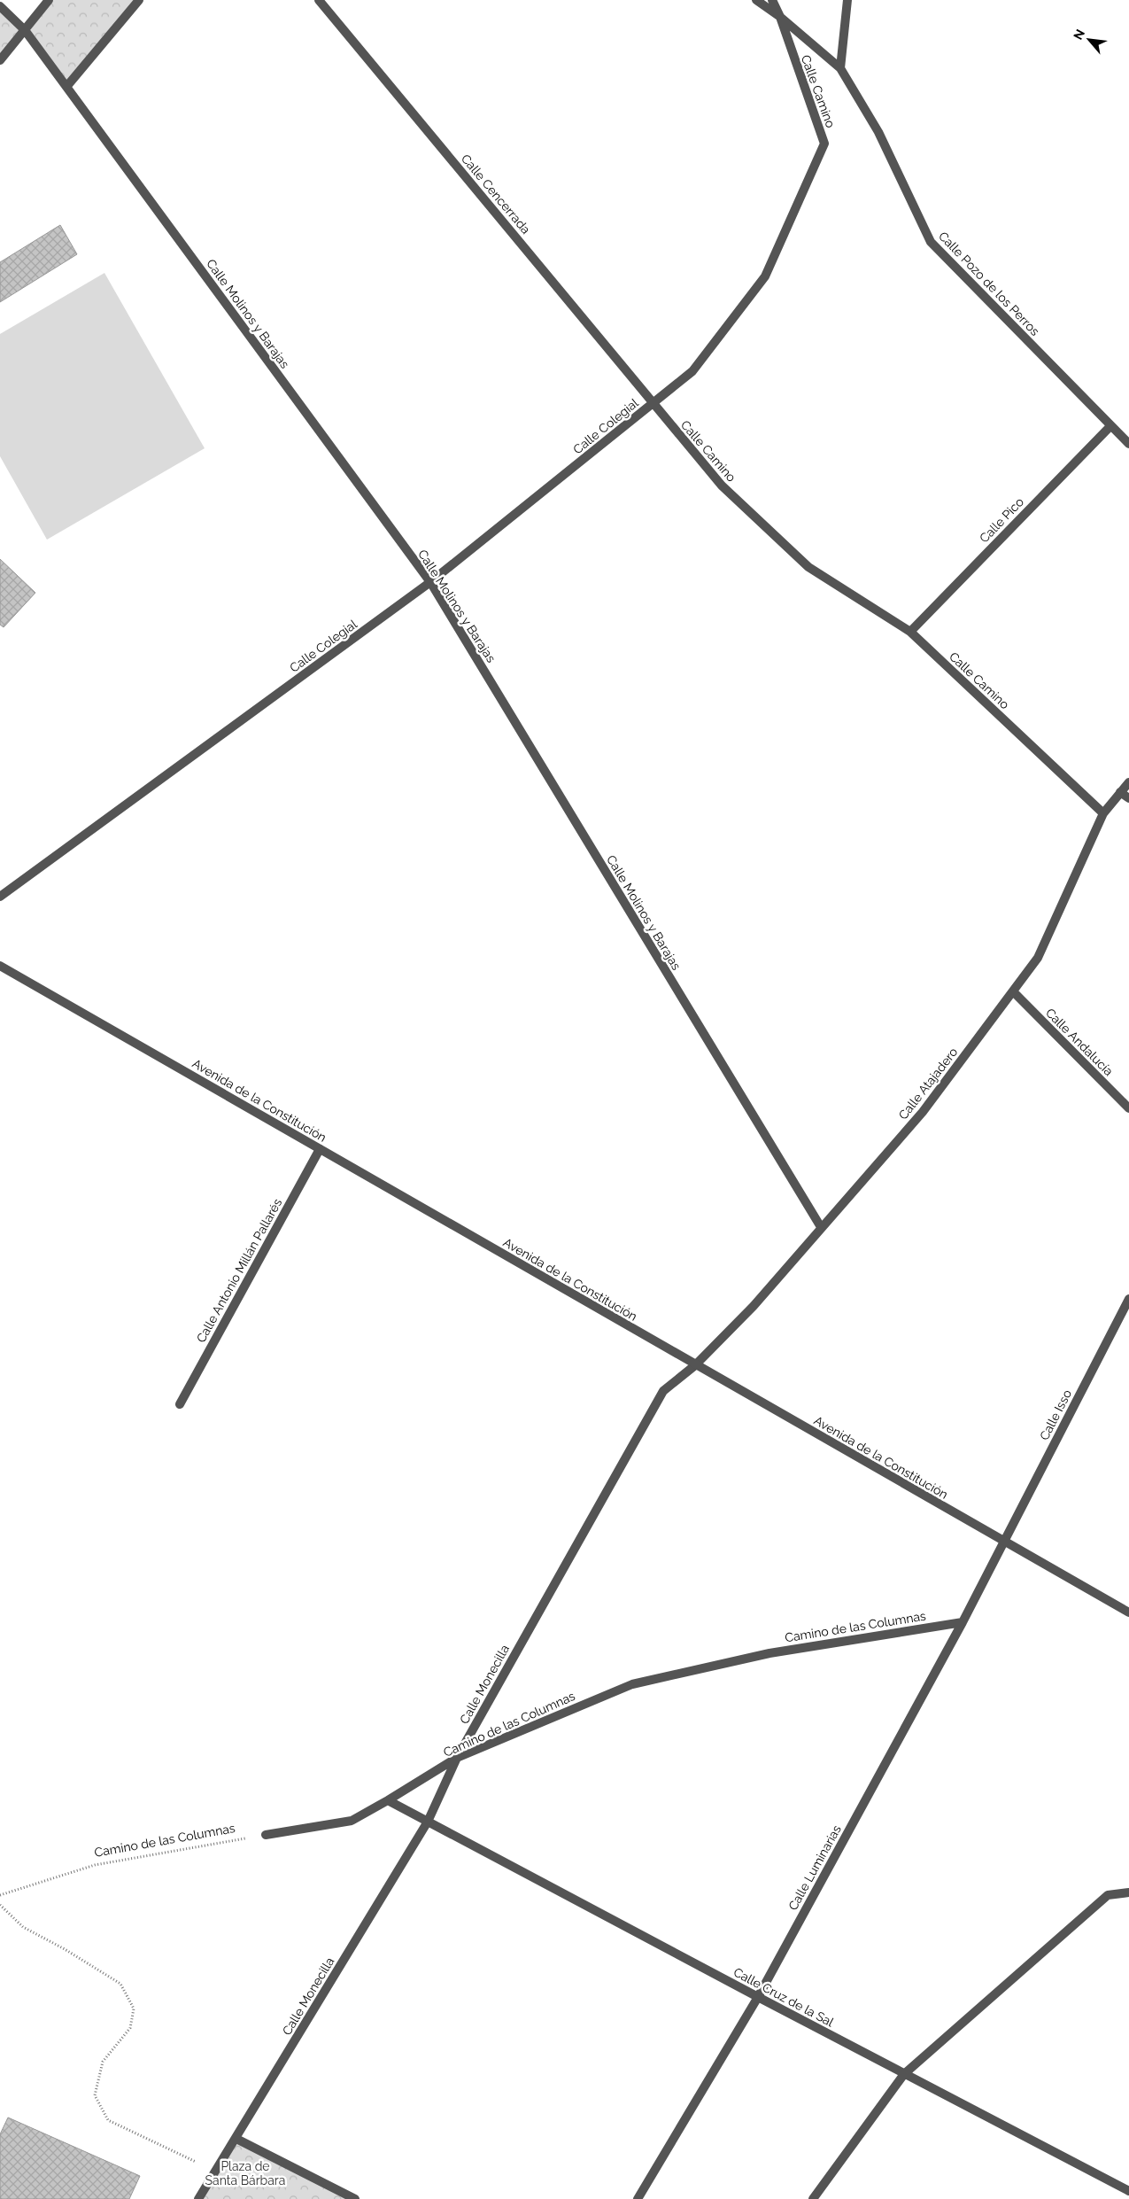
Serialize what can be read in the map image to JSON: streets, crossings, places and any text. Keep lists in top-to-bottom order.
{
  "streets": {
    "street": [
      "Calle Camino",
      "Calle Cencerrada",
      "Calle Pozo de los Perros",
      "Calle Molinos y Barajas",
      "Calle Colegial",
      "Calle Pico",
      "Calle Andalucía",
      "Calle Atajadero",
      "Avenida de la Constitución",
      "Calle Antonio Millán Pallarés",
      "Calle Isso",
      "Camino de las Columnas",
      "Calle Monecilla",
      "Calle Luminarias",
      "Calle Cruz de la Sal"
    ]
  },
  "crossings": [
    ["Calle Camino", "Calle Cencerrada"],
    ["Calle Camino", "Calle Pozo de los Perros"],
    ["Calle Camino", "Calle Colegial"],
    ["Calle Camino", "Calle Pico"],
    ["Calle Camino", "Calle Atajadero"],
    ["Calle Cencerrada", "Calle Colegial"],
    ["Calle Pozo de los Perros", "Calle Pico"],
    ["Calle Molinos y Barajas", "Calle Colegial"],
    ["Calle Molinos y Barajas", "Calle Atajadero"],
    ["Calle Andalucía", "Calle Atajadero"],
    ["Calle Atajadero", "Avenida de la Constitución"],
    ["Calle Atajadero", "Calle Monecilla"],
    ["Avenida de la Constitución", "Calle Antonio Millán Pallarés"],
    ["Avenida de la Constitución", "Calle Isso"],
    ["Avenida de la Constitución", "Calle Monecilla"],
    ["Avenida de la Constitución", "Calle Luminarias"],
    ["Calle Isso", "Calle Luminarias"],
    ["Camino de las Columnas", "Calle Monecilla"],
    ["Camino de las Columnas", "Calle Luminarias"],
    ["Camino de las Columnas", "Calle Cruz de la Sal"],
    ["Calle Monecilla", "Calle Cruz de la Sal"],
    ["Calle Luminarias", "Calle Cruz de la Sal"]
  ],
  "parks": ["Plaza de Santa Bárbara"],
  "north": "top left"
}
